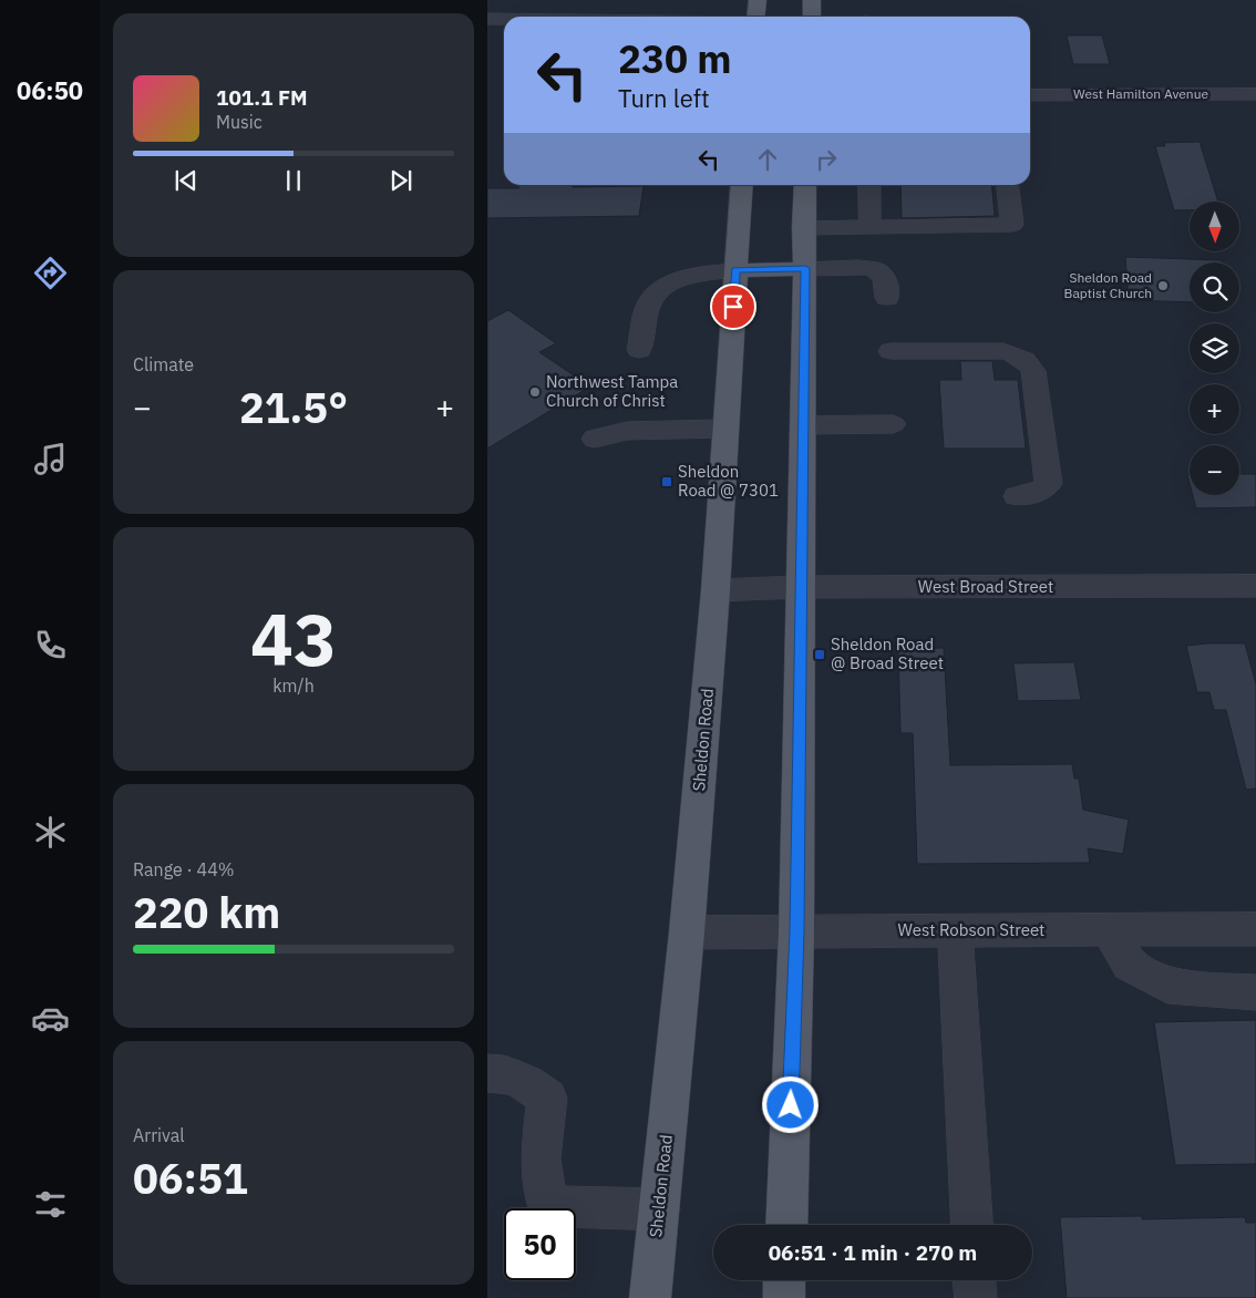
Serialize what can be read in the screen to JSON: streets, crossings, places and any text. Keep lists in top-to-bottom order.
{
  "streets": {
    "main road": ["Sheldon Road"],
    "street": ["West Hamilton Avenue", "West Broad Street", "West Robson Street"]
  },
  "crossings": [
    ["West Broad Street", "Sheldon Road"],
    ["Sheldon Road", "West Robson Street"]
  ],
  "places": {
    "other": ["Sheldon Road Baptist Church", "Northwest Tampa Church of Christ"],
    "transit": ["Sheldon Road @ 7301", "Sheldon Road @ Broad Street"]
  },
  "north": "bottom",
  "page": {
    "tabs": "06:50",
    "turn": ["230 m", "Turn left"],
    "song": ["101.1 FM", "Music"],
    "map_buttons": ["+", "−"],
    "tile": [
      "Climate",
      ["43", "km/h"],
      ["Range · 44%", "220 km"],
      ["Arrival", "06:51"]
    ],
    "heat": ["−", "21.5°", "+"],
    "limit": "50",
    "trip": "06:51 · 1 min · 270 m"
  }
}
